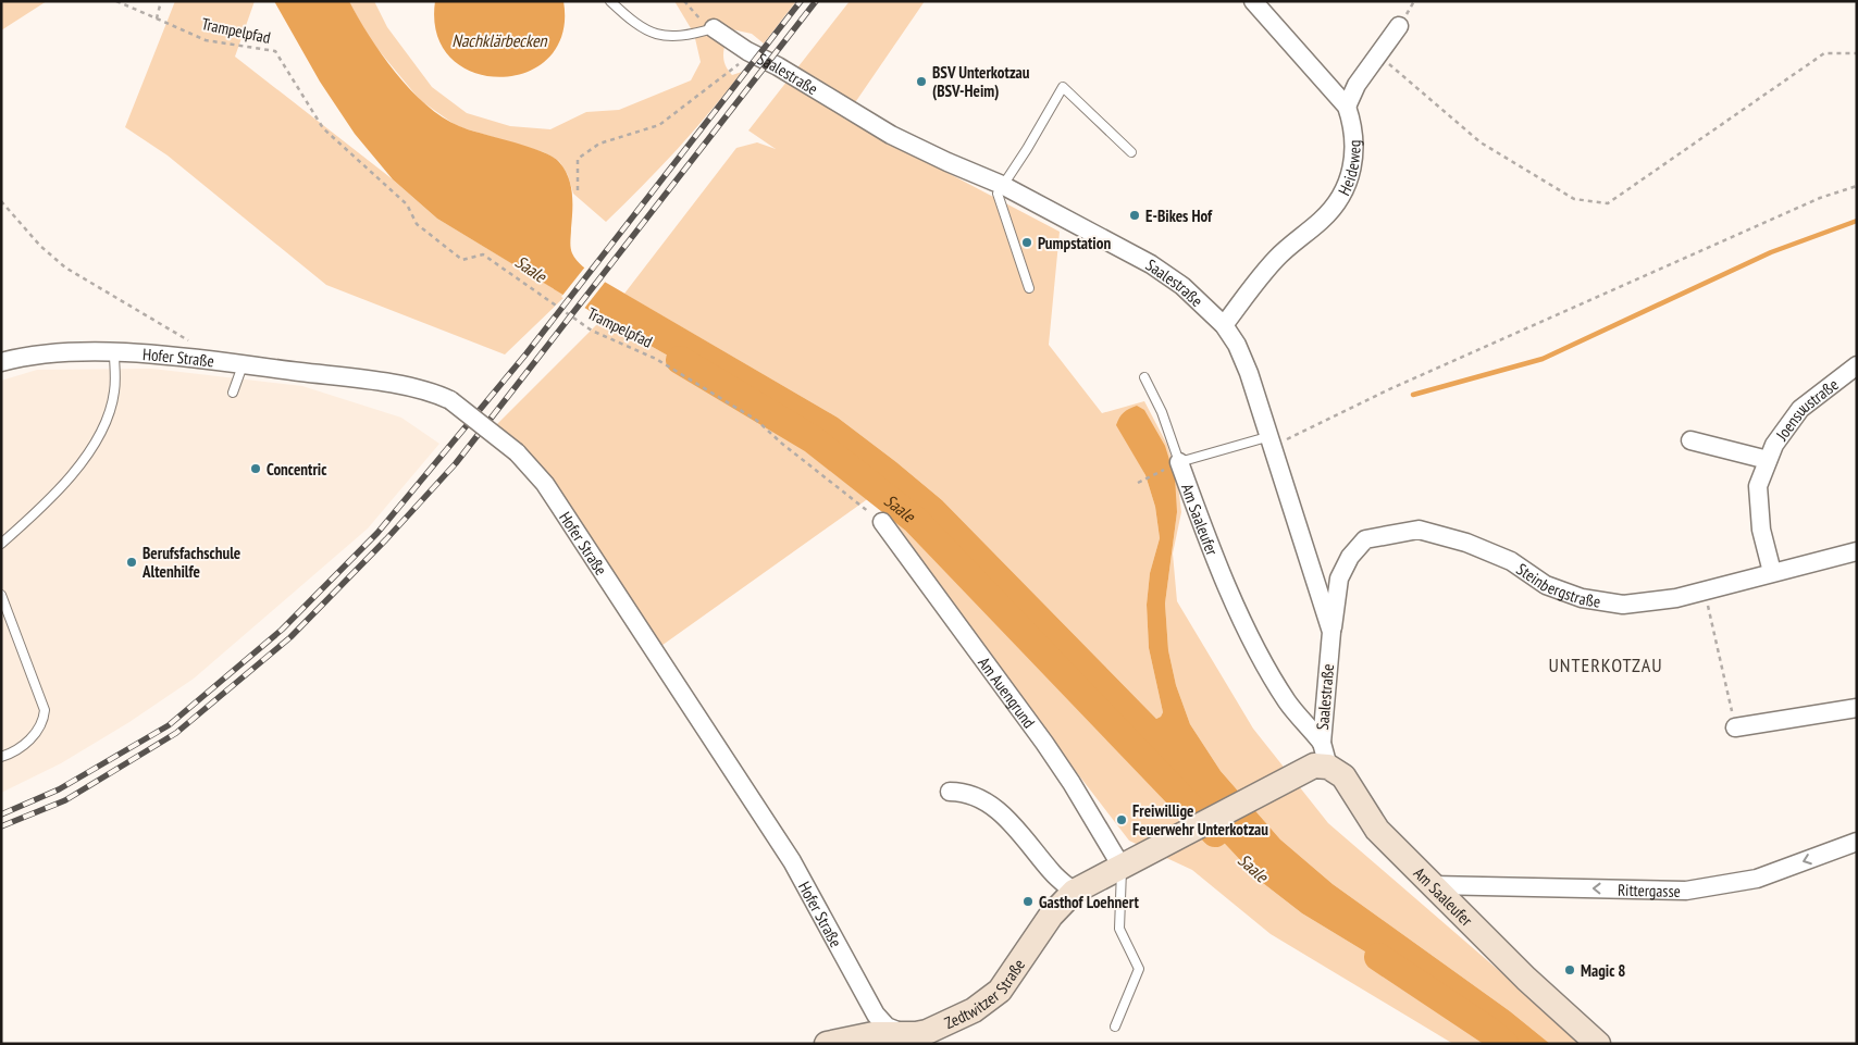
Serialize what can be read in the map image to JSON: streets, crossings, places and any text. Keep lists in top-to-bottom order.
{
  "streets": {
    "street": [
      "Saalestraße",
      "Heideweg",
      "Hofer Straße",
      "Joensuustraße",
      "Am Saaleufer",
      "Steinbergstraße",
      "Am Auengrund",
      "Rittergasse",
      "Zedtwitzer Straße"
    ],
    "path": ["Trampelpfad"]
  },
  "crossings": [
    ["Trampelpfad", "Am Auengrund"],
    ["Saalestraße", "Heideweg"],
    ["Saalestraße", "Am Saaleufer"],
    ["Saalestraße", "Steinbergstraße"],
    ["Saalestraße", "Zedtwitzer Straße"],
    ["Hofer Straße", "Zedtwitzer Straße"],
    ["Joensuustraße", "Steinbergstraße"],
    ["Am Saaleufer", "Rittergasse"],
    ["Am Saaleufer", "Zedtwitzer Straße"],
    ["Am Auengrund", "Zedtwitzer Straße"]
  ],
  "one_way": ["Rittergasse"],
  "districts": ["UNTERKOTZAU"],
  "water": ["Nachklärbecken", "Saale"],
  "places": [
    "BSV Unterkotzau (BSV-Heim)",
    "E-Bikes Hof",
    "Pumpstation",
    "Concentric",
    "Berufsfachschule Altenhilfe",
    "Freiwillige Feuerwehr Unterkotzau",
    "Gasthof Loehnert",
    "Magic 8"
  ]
}
